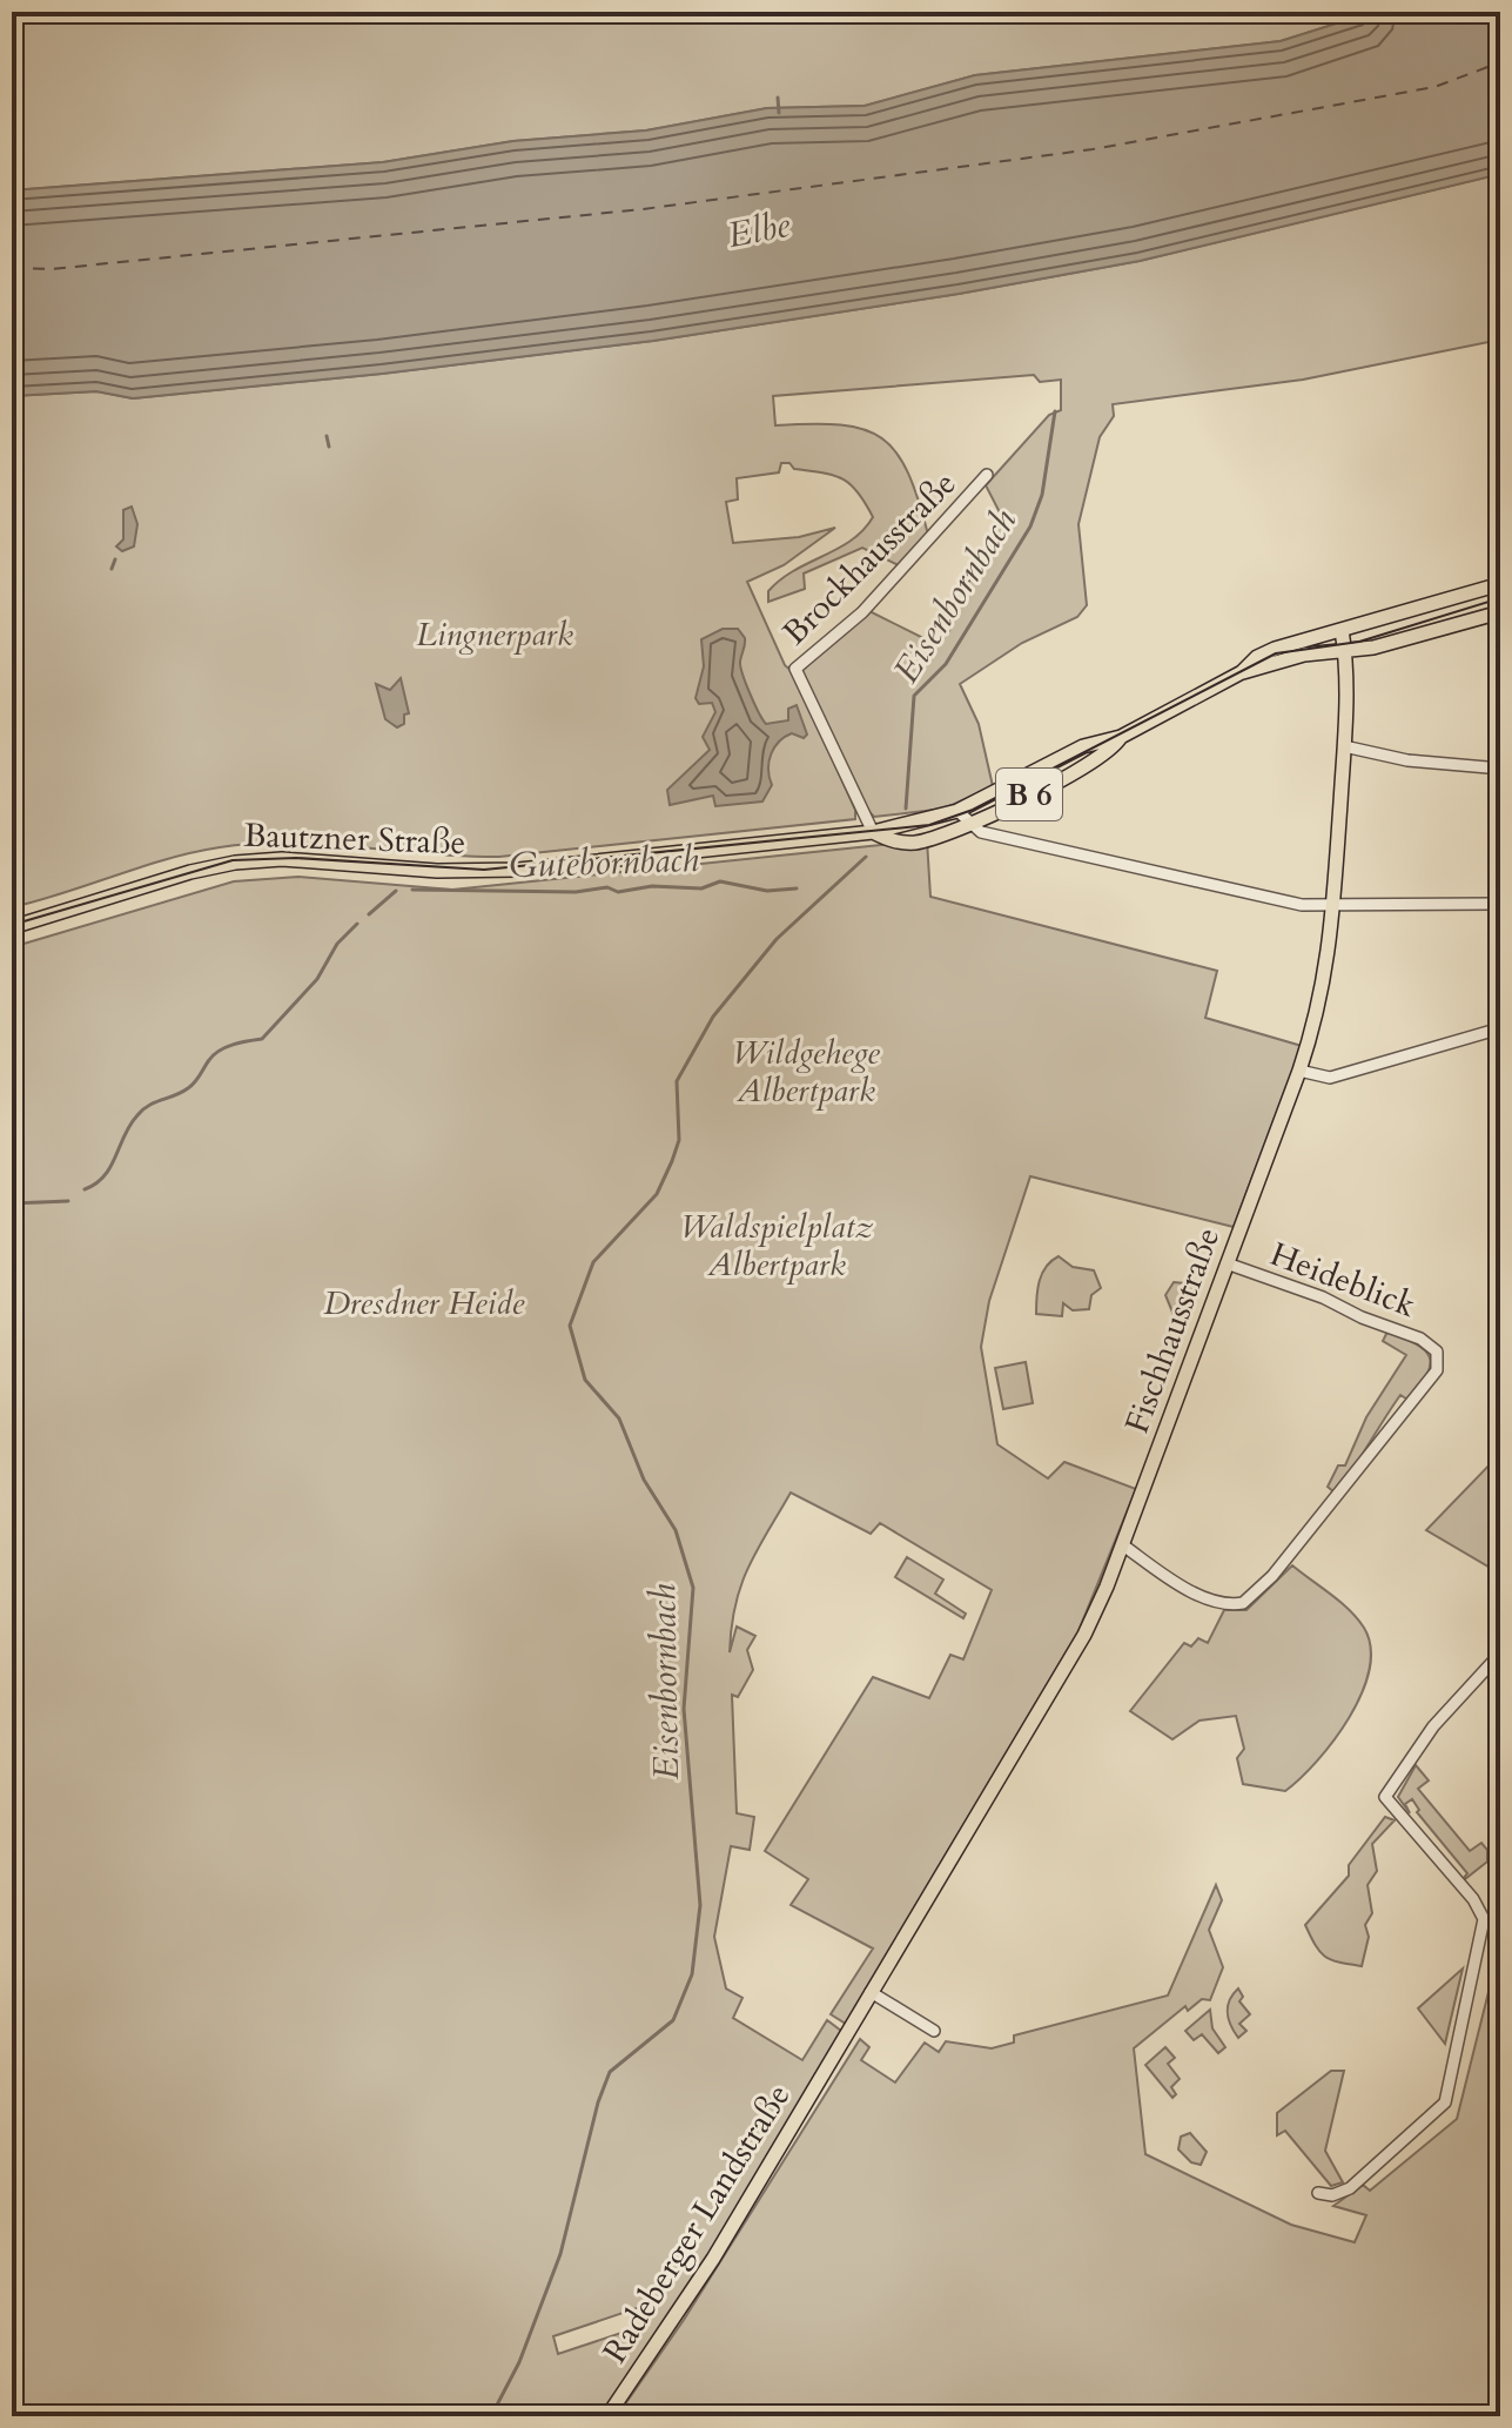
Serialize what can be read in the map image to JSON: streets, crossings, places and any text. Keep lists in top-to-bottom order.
{
  "streets": {
    "main road": [
      "B 6",
      "Bautzner Straße",
      "Fischhausstraße",
      "Radeberger Landstraße"
    ],
    "street": ["Brockhausstraße", "Heideblick"]
  },
  "crossings": [
    ["Brockhausstraße", "Bautzner Straße"],
    ["Bautzner Straße", "Fischhausstraße"],
    ["Heideblick", "Fischhausstraße"],
    ["Fischhausstraße", "Radeberger Landstraße"]
  ],
  "water": ["Elbe", "Eisenbornbach", "Gutebornbach"],
  "parks": [
    "Lingnerpark",
    "Wildgehege Albertpark",
    "Waldspielplatz Albertpark",
    "Dresdner Heide"
  ]
}
